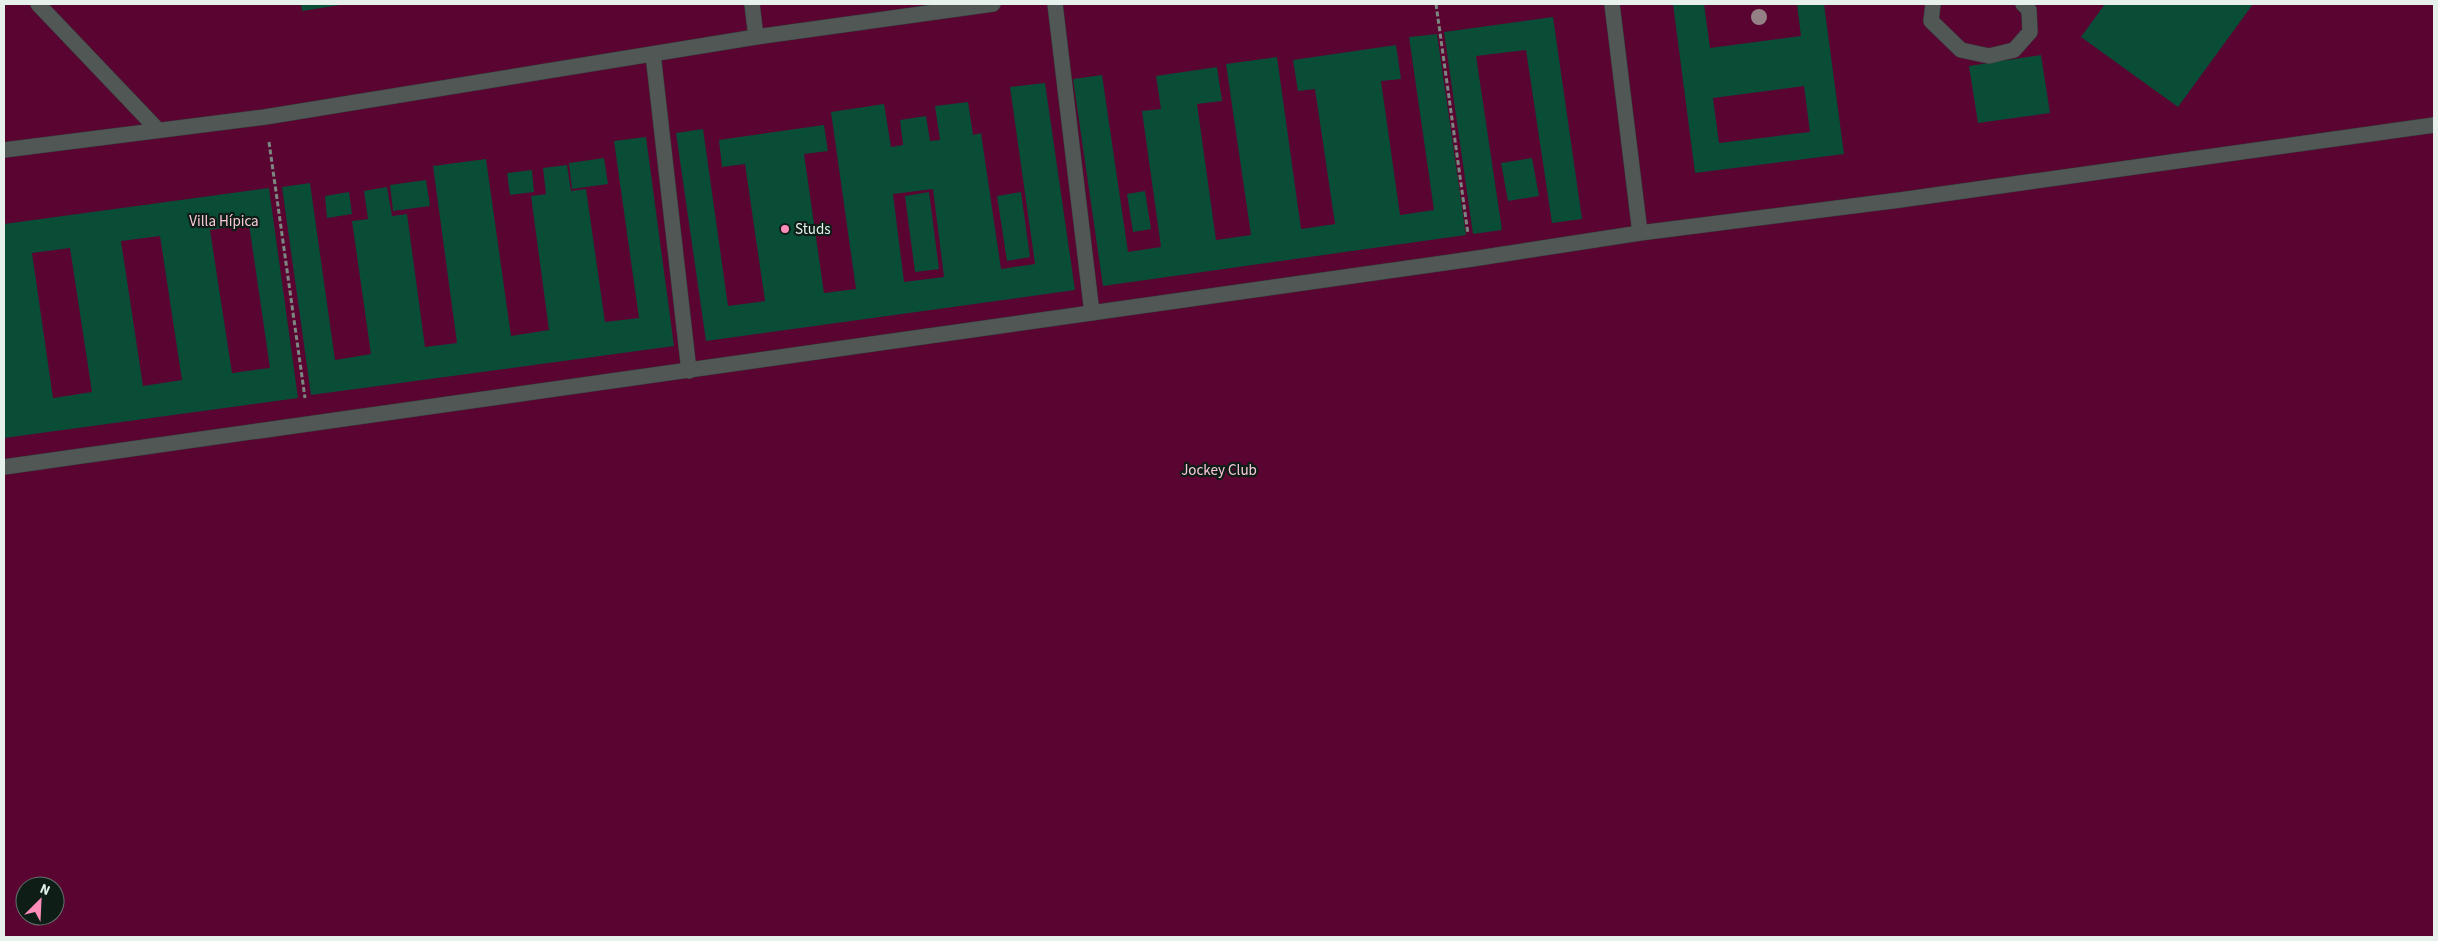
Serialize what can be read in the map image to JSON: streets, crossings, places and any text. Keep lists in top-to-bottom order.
{
  "parks": ["Villa Hípica", "Jockey Club"],
  "places": ["Studs"],
  "north": "top right"
}
